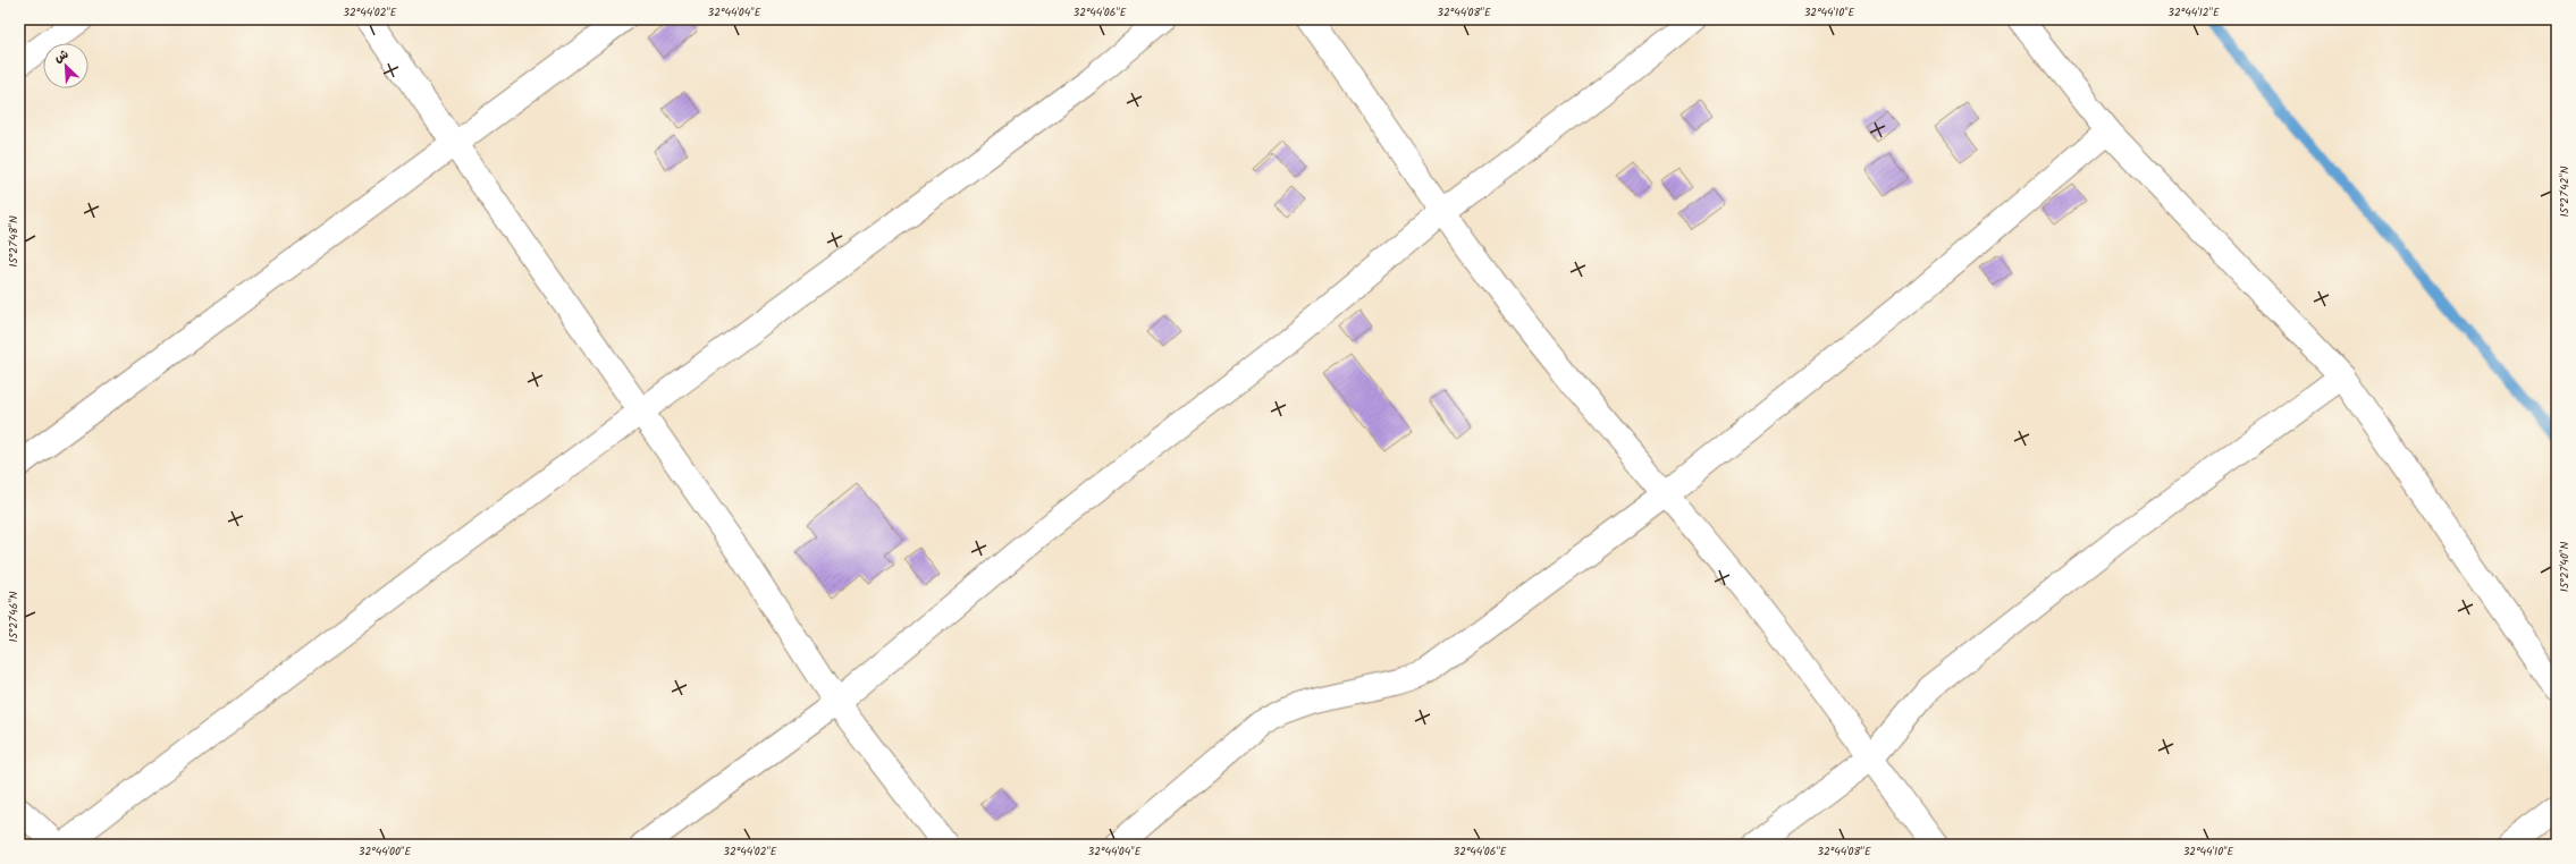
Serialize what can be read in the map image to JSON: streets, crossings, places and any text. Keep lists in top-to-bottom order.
{
  "north": "top left",
  "coordinates": [
    "32°44'02\"E",
    "32°44'04\"E",
    "32°44'06\"E",
    "32°44'08\"E",
    "32°44'10\"E",
    "32°44'12\"E",
    "15°27'42\"N",
    "15°27'48\"N",
    "15°27'40\"N",
    "15°27'46\"N",
    "32°44'00\"E"
  ]
}
